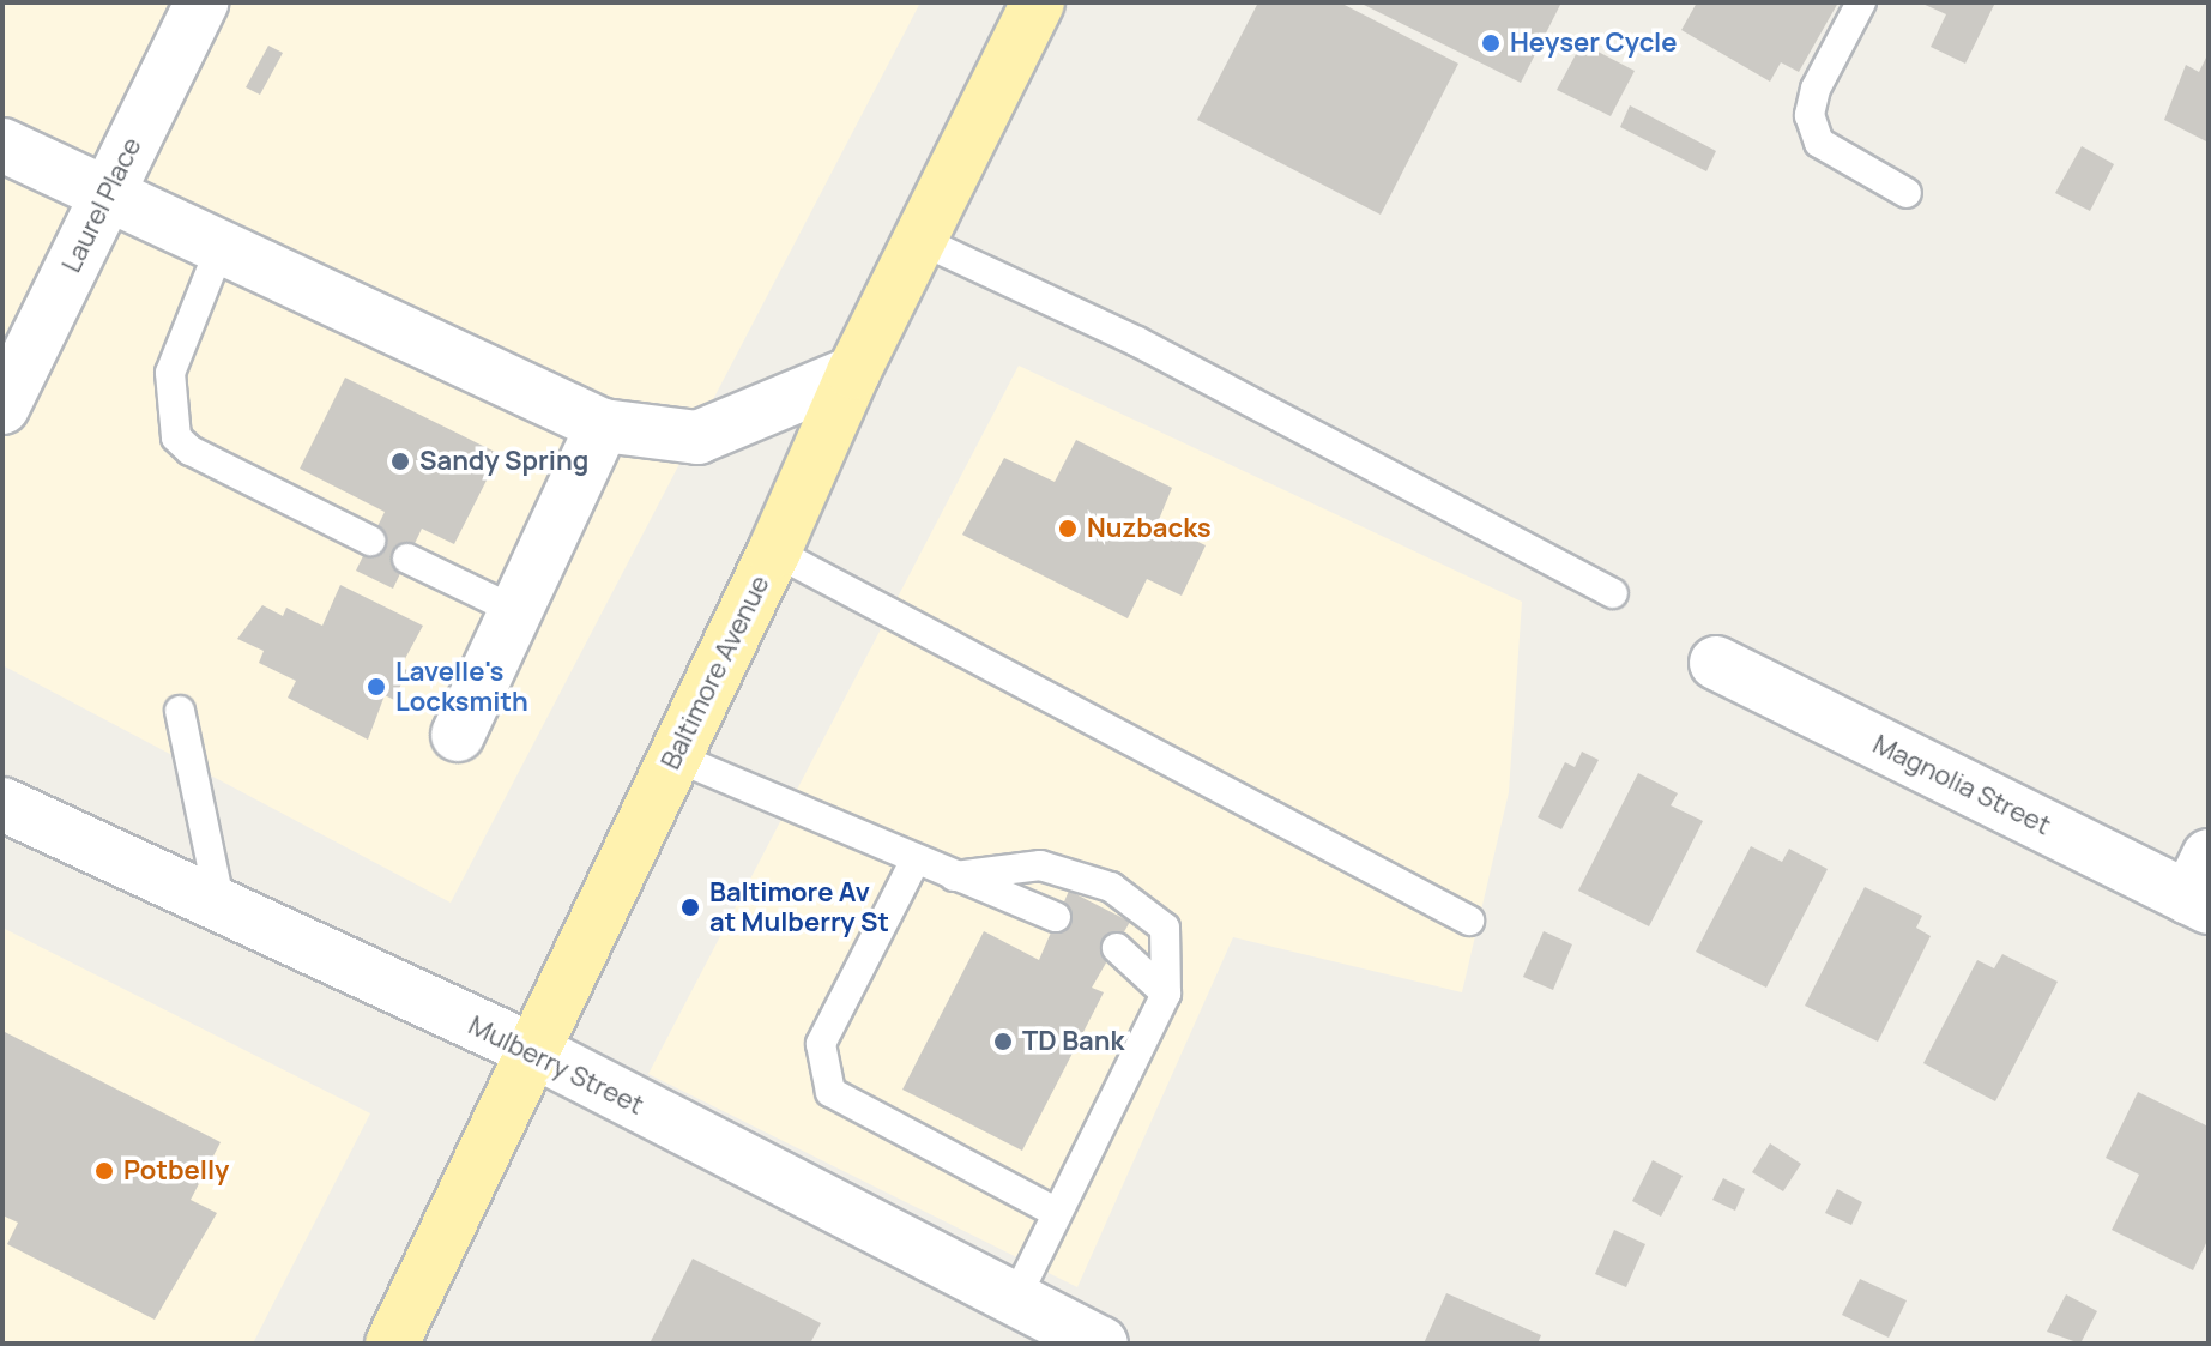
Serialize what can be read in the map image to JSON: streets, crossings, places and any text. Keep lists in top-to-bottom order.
{
  "streets": {
    "main road": ["Baltimore Avenue"],
    "street": ["Laurel Place", "Magnolia Street", "Mulberry Street"]
  },
  "crossings": [
    ["Baltimore Avenue", "Mulberry Street"]
  ],
  "places": [
    "Heyser Cycle",
    "Sandy Spring",
    "Nuzbacks",
    "Lavelle's Locksmith",
    "Baltimore Av at Mulberry St",
    "TD Bank",
    "Potbelly"
  ]
}
